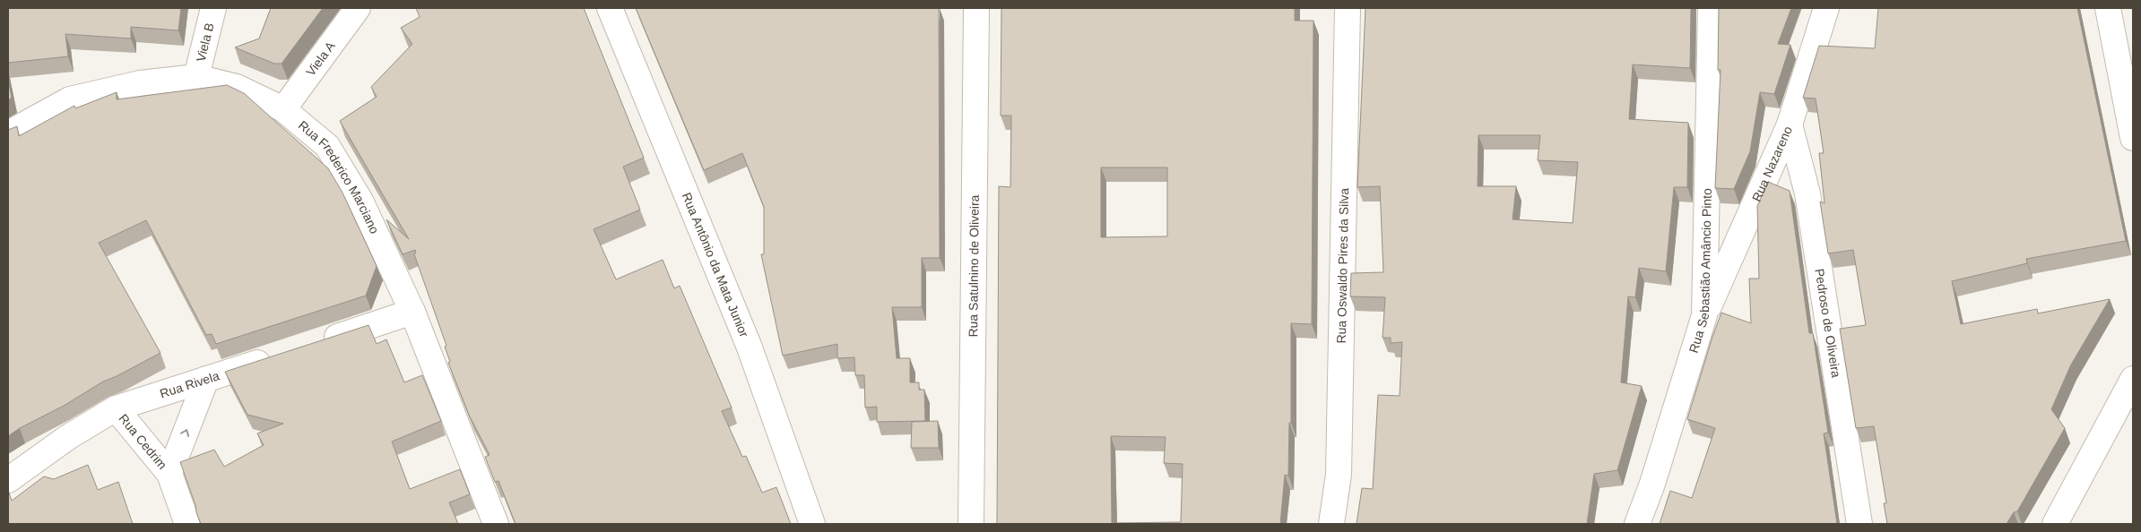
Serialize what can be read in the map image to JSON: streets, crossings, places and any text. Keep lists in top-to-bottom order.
{
  "streets": {
    "street": [
      "Viela B",
      "Viela A",
      "Rua Nazareno",
      "Rua Frederico Marciano",
      "Rua Antônio da Mata Junior",
      "Rua Satulnino de Oliveira",
      "Rua Oswaldo Pires da Silva",
      "Rua Sebastião Amâncio Pinto",
      "Pedroso de Oliveira",
      "Rua Rivela",
      "Rua Cedrim"
    ]
  },
  "crossings": [
    ["Viela B", "Rua Frederico Marciano"],
    ["Viela A", "Rua Frederico Marciano"],
    ["Rua Nazareno", "Rua Sebastião Amâncio Pinto"],
    ["Rua Nazareno", "Pedroso de Oliveira"],
    ["Rua Rivela", "Rua Cedrim"]
  ],
  "one_way": ["Rua Cedrim"]
}
